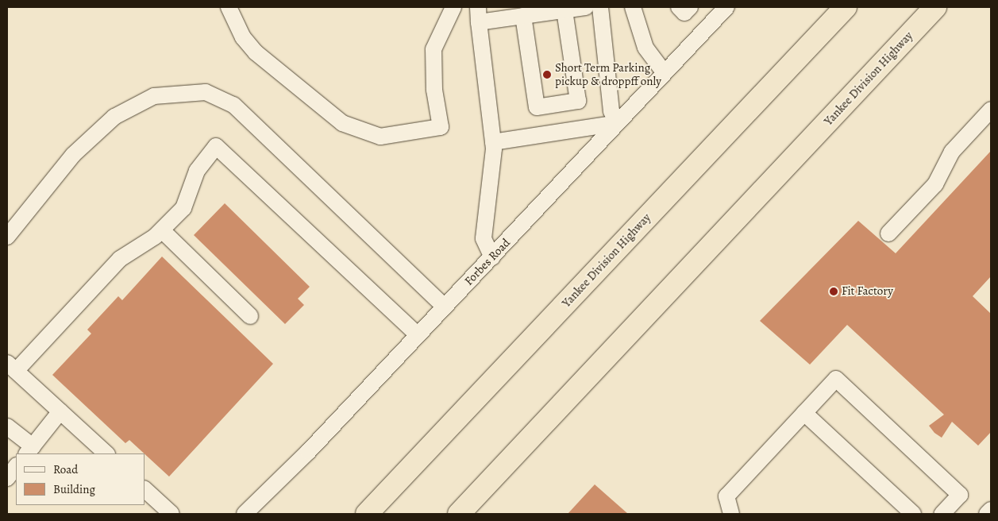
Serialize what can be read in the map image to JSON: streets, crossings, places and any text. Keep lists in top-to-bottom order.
{
  "streets": {
    "highway": ["Yankee Division Highway"],
    "street": ["Forbes Road"]
  },
  "places": ["Short Term Parking pickup & droppff only", "Fit Factory"],
  "legend": ["Road", "Building"]
}
